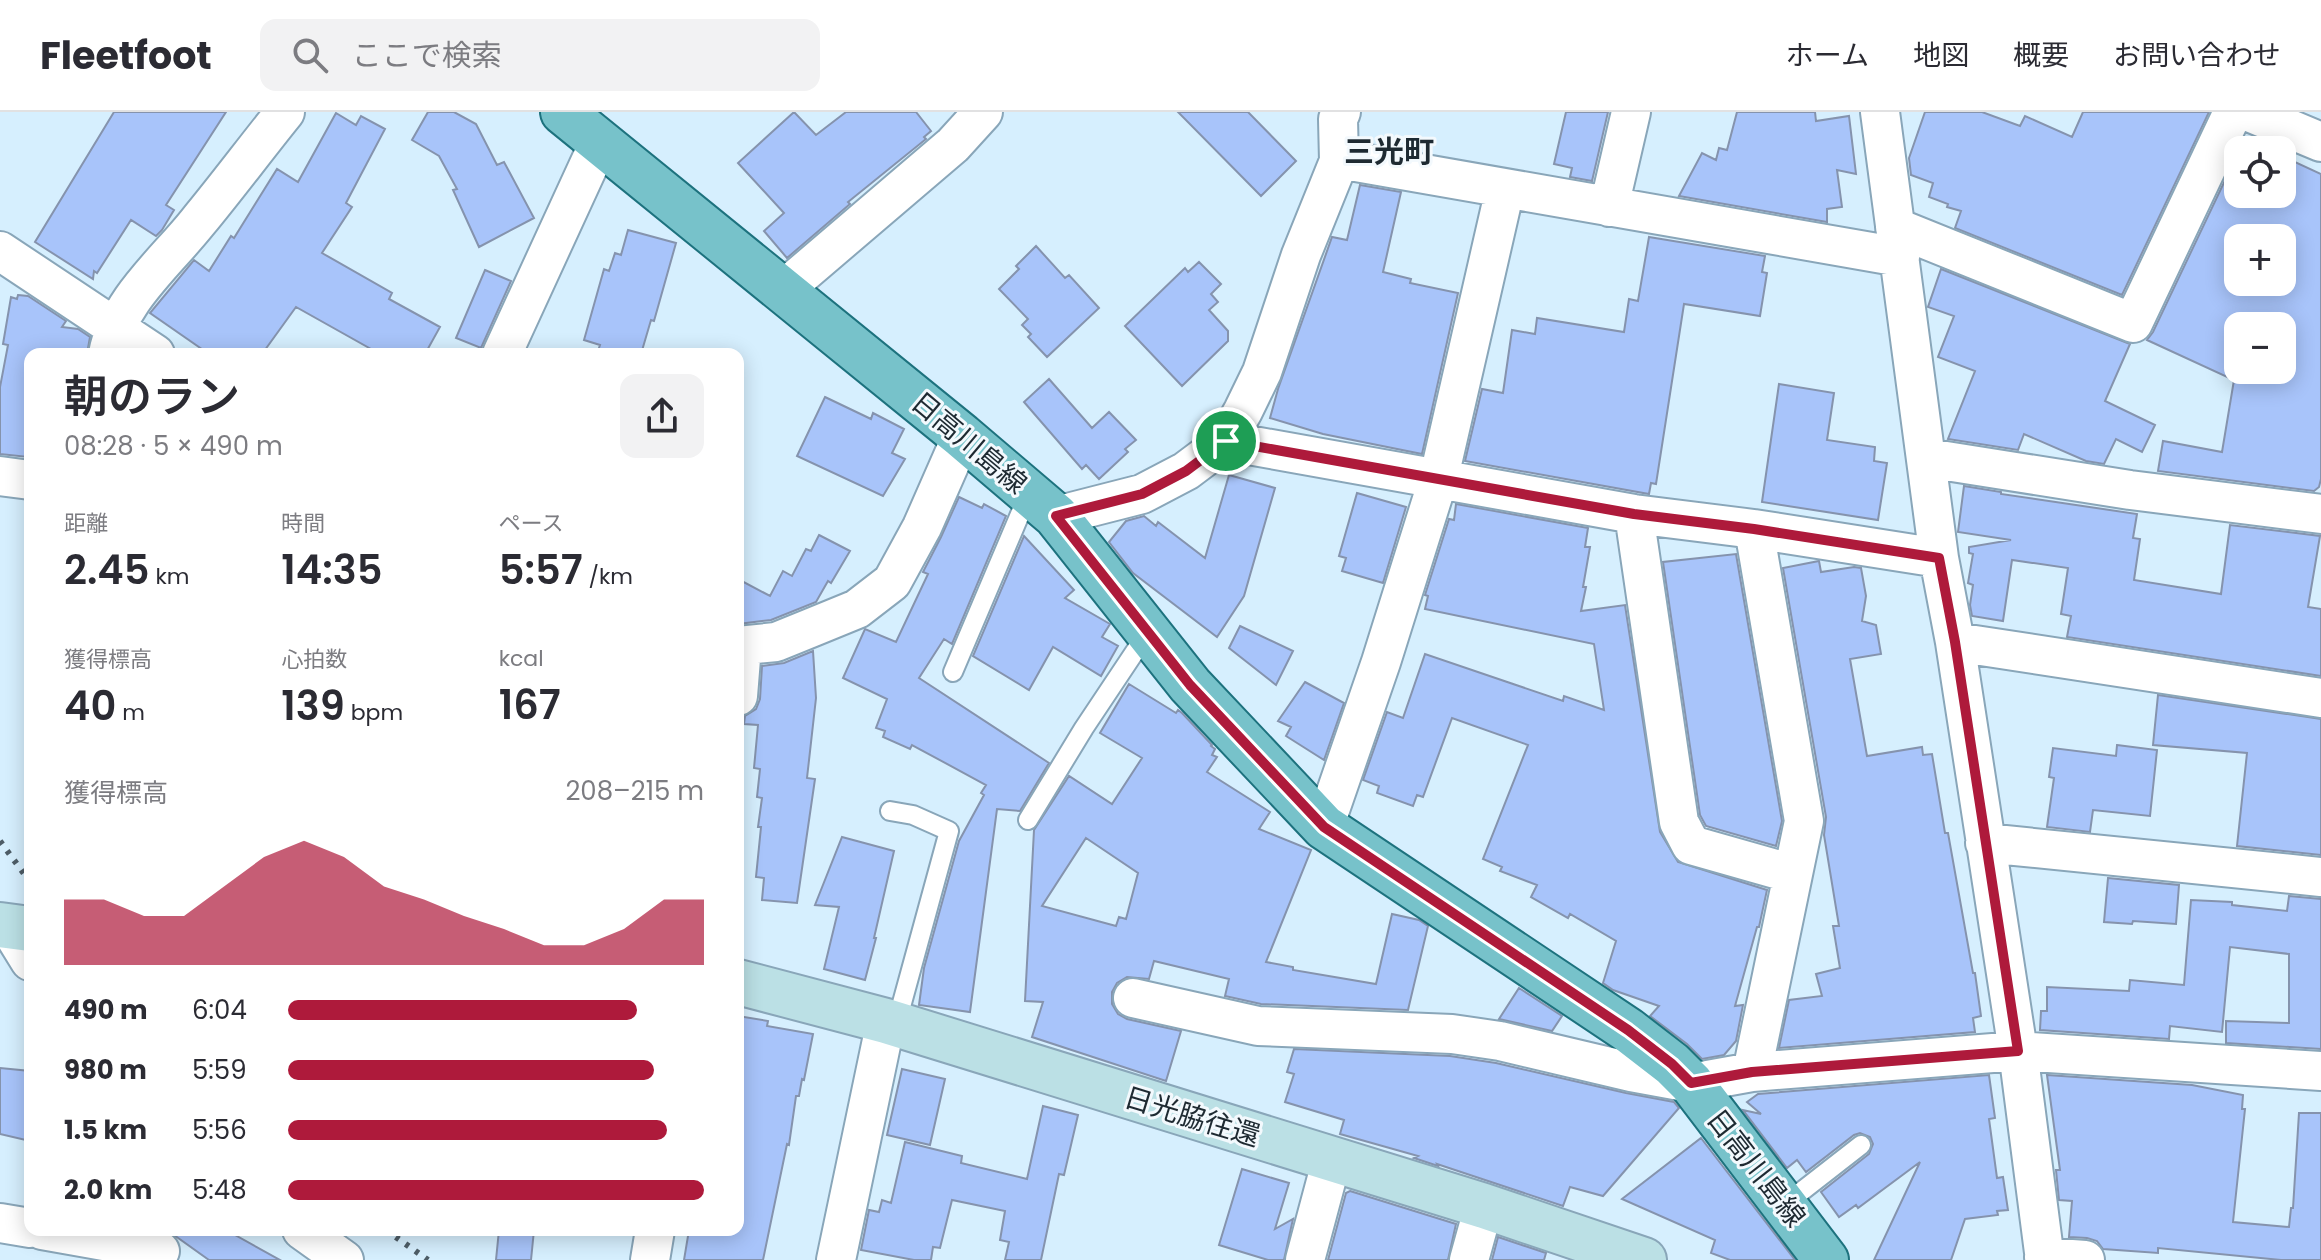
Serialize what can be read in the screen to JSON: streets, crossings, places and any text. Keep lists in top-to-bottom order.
{
  "streets": {
    "main road": ["日高川島線"],
    "street": ["日光脇往還"]
  },
  "districts": ["三光町"],
  "page": {
    "header": "Fleetfoot",
    "search": "ここで検索",
    "nav": [
      "ホーム",
      "地図",
      "概要",
      "お問い合わせ"
    ],
    "map_buttons": ["+", "−"],
    "heading": ["朝のラン", "08:28 · 5 × 490 m"],
    "stats": [
      ["距離", "2.45 km"],
      ["時間", "14:35"],
      ["ペース", "5:57 /km"],
      ["獲得標高", "40 m"],
      ["心拍数", "139 bpm"],
      ["kcal", "167"]
    ],
    "chart": ["獲得標高", "208–215 m"],
    "list": [
      {
        "name": "490 m",
        "note": "6:04"
      },
      {
        "name": "980 m",
        "note": "5:59"
      },
      {
        "name": "1.5 km",
        "note": "5:56"
      },
      {
        "name": "2.0 km",
        "note": "5:48"
      }
    ]
  }
}
